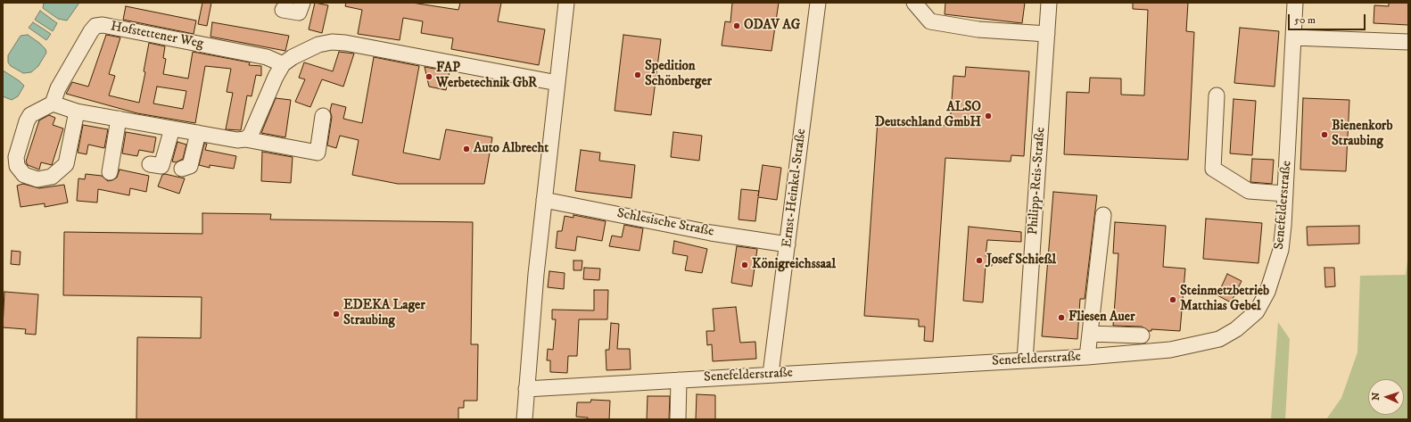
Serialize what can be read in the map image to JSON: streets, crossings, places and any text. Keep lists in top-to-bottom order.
{
  "streets": {
    "street": [
      "Hofstettener Weg",
      "Philipp-Reis-Straße",
      "Ernst-Heinkel-Straße",
      "Senefelderstraße",
      "Schlesische Straße"
    ]
  },
  "crossings": [
    ["Philipp-Reis-Straße", "Senefelderstraße"],
    ["Ernst-Heinkel-Straße", "Senefelderstraße"],
    ["Ernst-Heinkel-Straße", "Schlesische Straße"]
  ],
  "places": [
    "ODAV AG",
    "Spedition Schönberger",
    "FAP Werbetechnik GbR",
    "ALSO Deutschland GmbH",
    "Bienenkorb Straubing",
    "Auto Albrecht",
    "Josef Schießl",
    "Königreichssaal",
    "Steinmetzbetrieb Matthias Gebel",
    "EDEKA Lager Straubing",
    "Fliesen Auer"
  ],
  "scale_bar": "50 m",
  "north": "left"
}
